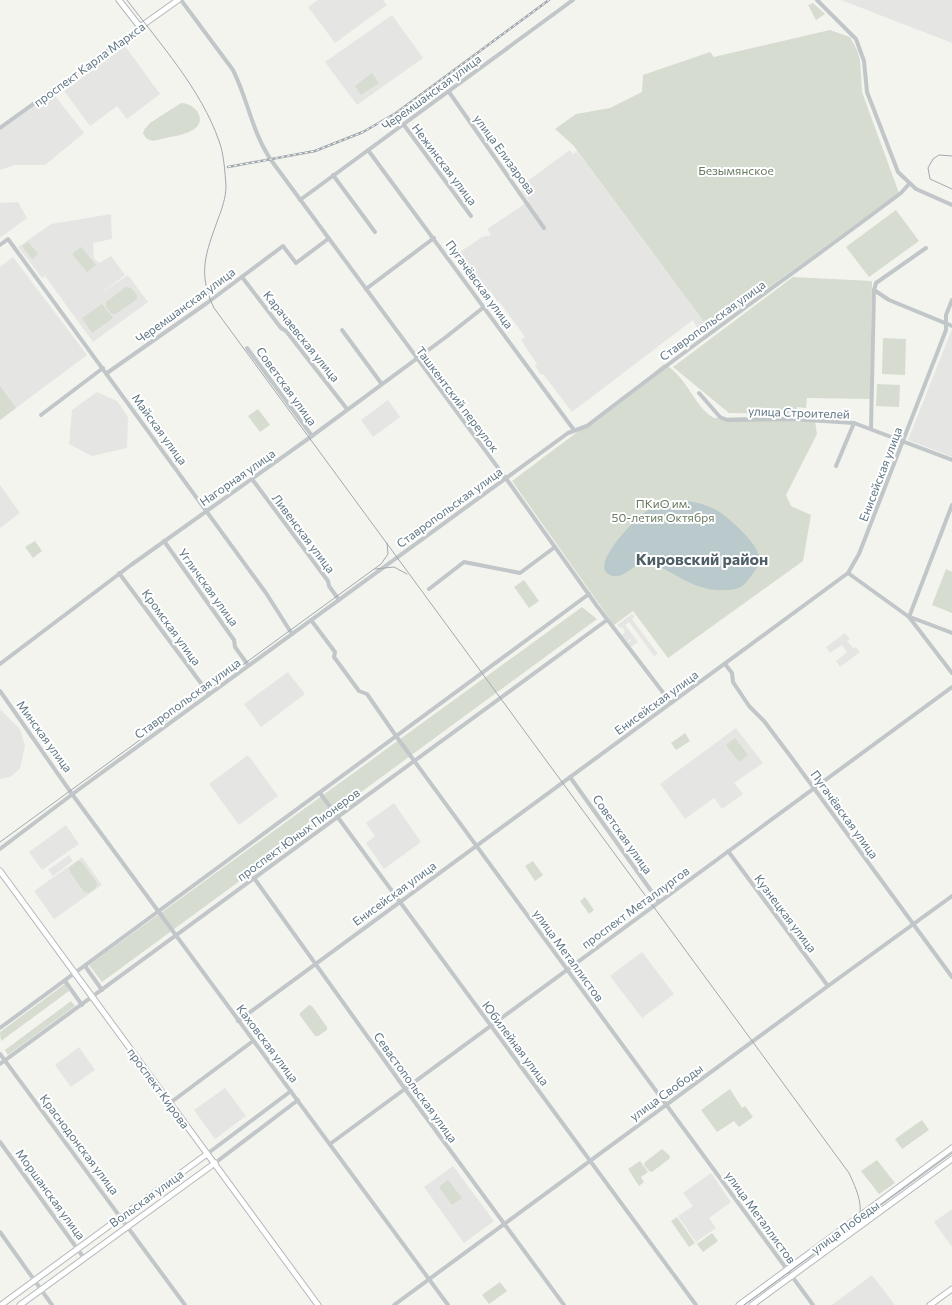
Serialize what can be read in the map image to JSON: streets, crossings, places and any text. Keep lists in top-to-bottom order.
{
  "streets": {
    "main road": [
      "проспект Карла Маркса",
      "проспект Кирова",
      "Вольская улица",
      "улица Победы"
    ],
    "street": [
      "Черемшанская улица",
      "улица Елизарова",
      "Нежинская улица",
      "Пугачёвская улица",
      "Ставропольская улица",
      "Карачаевская улица",
      "Советская улица",
      "Ташкентский переулок",
      "улица Строителей",
      "Майская улица",
      "Енисейская улица",
      "Нагорная улица",
      "Ливенская улица",
      "Угличская улица",
      "Кромская улица",
      "Минская улица",
      "проспект Юных Пионеров",
      "проспект Металлургов",
      "Кузнецкая улица",
      "улица Металлистов",
      "Каховская улица",
      "Юбилейная улица",
      "Севастопольская улица",
      "улица Свободы",
      "Краснодонская улица",
      "Моршанская улица"
    ]
  },
  "crossings": [
    ["Черемшанская улица", "улица Елизарова"],
    ["Черемшанская улица", "Нежинская улица"],
    ["Черемшанская улица", "Пугачёвская улица"],
    ["Черемшанская улица", "Карачаевская улица"],
    ["Черемшанская улица", "Ташкентский переулок"],
    ["Черемшанская улица", "Майская улица"],
    ["Пугачёвская улица", "Ставропольская улица"],
    ["Пугачёвская улица", "Енисейская улица"],
    ["Пугачёвская улица", "Нагорная улица"],
    ["Пугачёвская улица", "проспект Металлургов"],
    ["Пугачёвская улица", "улица Свободы"],
    ["Ставропольская улица", "Ташкентский переулок"],
    ["Ставропольская улица", "Майская улица"],
    ["Ставропольская улица", "Ливенская улица"],
    ["Ставропольская улица", "Угличская улица"],
    ["Ставропольская улица", "Кромская улица"],
    ["Ставропольская улица", "Минская улица"],
    ["Ставропольская улица", "улица Металлистов"],
    ["Ставропольская улица", "Каховская улица"],
    ["Карачаевская улица", "Нагорная улица"],
    ["Советская улица", "Енисейская улица"],
    ["Советская улица", "Нагорная улица"],
    ["Советская улица", "проспект Металлургов"],
    ["Ташкентский переулок", "Енисейская улица"],
    ["Ташкентский переулок", "Нагорная улица"],
    ["Ташкентский переулок", "проспект Юных Пионеров"],
    ["улица Строителей", "Енисейская улица"],
    ["Майская улица", "Нагорная улица"],
    ["Енисейская улица", "улица Металлистов"],
    ["Енисейская улица", "Каховская улица"],
    ["Енисейская улица", "Юбилейная улица"],
    ["Енисейская улица", "Севастопольская улица"],
    ["Нагорная улица", "Ливенская улица"],
    ["Нагорная улица", "Угличская улица"],
    ["Нагорная улица", "Кромская улица"],
    ["Минская улица", "Каховская улица"],
    ["проспект Юных Пионеров", "улица Металлистов"],
    ["проспект Юных Пионеров", "Каховская улица"],
    ["проспект Юных Пионеров", "Юбилейная улица"],
    ["проспект Юных Пионеров", "Севастопольская улица"],
    ["проспект Юных Пионеров", "проспект Кирова"],
    ["проспект Юных Пионеров", "Краснодонская улица"],
    ["проспект Металлургов", "Кузнецкая улица"],
    ["проспект Металлургов", "улица Металлистов"],
    ["проспект Металлургов", "Каховская улица"],
    ["проспект Металлургов", "Юбилейная улица"],
    ["проспект Металлургов", "Севастопольская улица"],
    ["Кузнецкая улица", "улица Свободы"],
    ["улица Металлистов", "улица Свободы"],
    ["улица Металлистов", "улица Победы"],
    ["Каховская улица", "улица Свободы"],
    ["Каховская улица", "Вольская улица"],
    ["Юбилейная улица", "улица Свободы"],
    ["Севастопольская улица", "улица Свободы"],
    ["проспект Кирова", "Вольская улица"],
    ["Краснодонская улица", "Вольская улица"],
    ["Моршанская улица", "Вольская улица"]
  ],
  "districts": ["Кировский район"],
  "parks": ["Безымянское", "ПКиО им. 50-летия Октября"]
}
